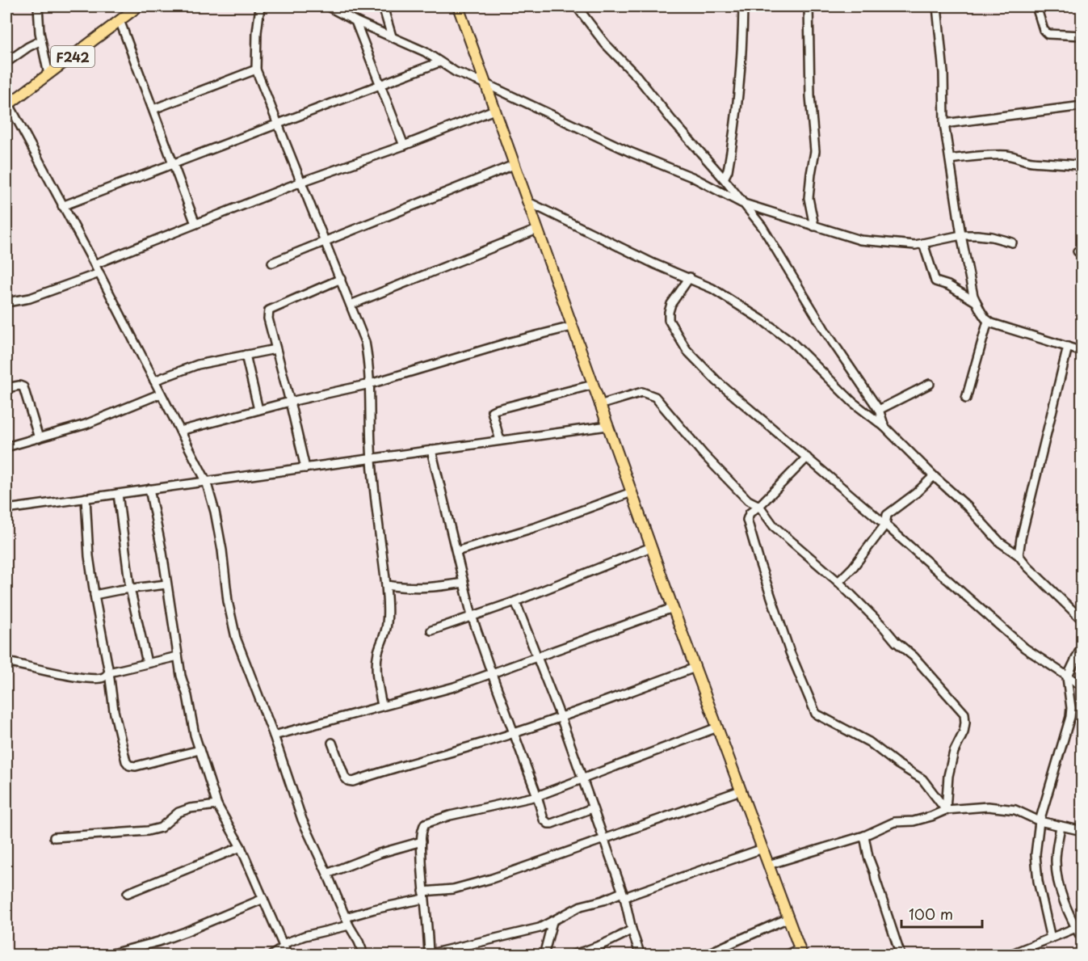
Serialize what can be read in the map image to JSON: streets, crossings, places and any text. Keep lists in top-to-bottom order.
{
  "streets": {
    "main road": ["F242"]
  },
  "scale_bar": "100 m"
}
